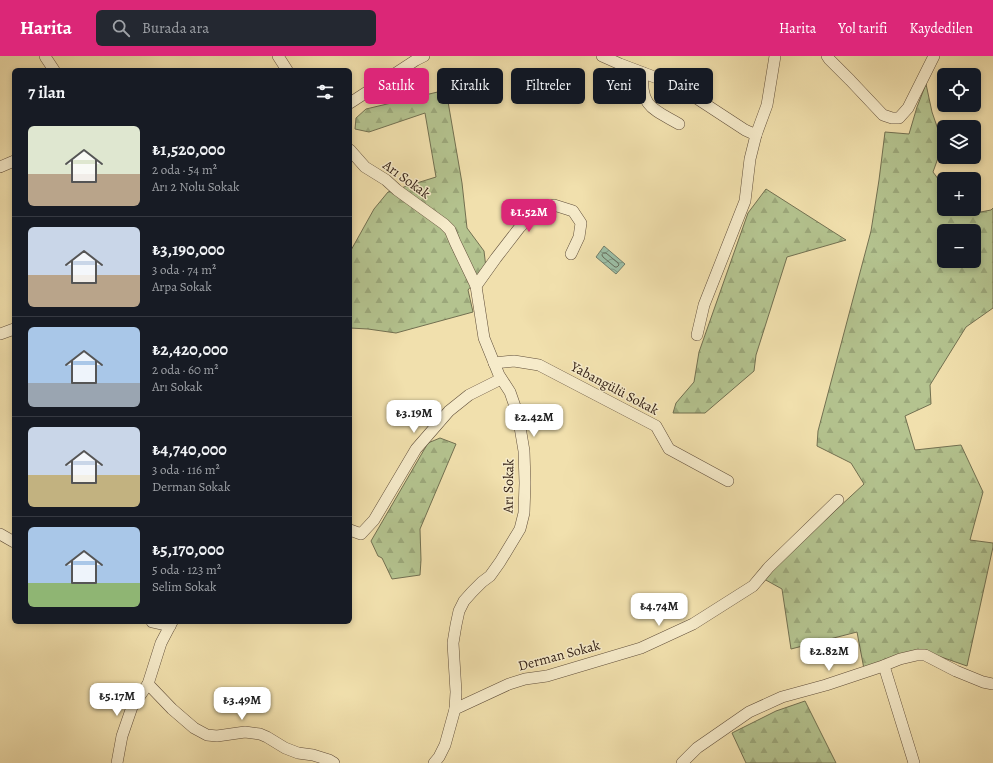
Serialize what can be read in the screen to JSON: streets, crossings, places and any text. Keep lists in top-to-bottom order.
{
  "streets": {
    "street": ["Arı Sokak", "Yabangülü Sokak", "Derman Sokak"]
  },
  "crossings": [
    ["Arı Sokak", "Yabangülü Sokak"],
    ["Arı Sokak", "Derman Sokak"]
  ],
  "page": {
    "header": "Harita",
    "search": "Burada ara",
    "nav": ["Harita", "Yol tarifi", "Kaydedilen"],
    "map_buttons": ["+", "−"],
    "chip": [
      "Satılık",
      "Kiralık",
      "Filtreler",
      "Yeni",
      "Daire"
    ],
    "heading": "7 ilan",
    "list": [
      {
        "name": "₺1,520,000",
        "note": "2 oda · 54 m² · Arı 2 Nolu Sokak"
      },
      {
        "name": "₺3,190,000",
        "note": "3 oda · 74 m² · Arpa Sokak"
      },
      {
        "name": "₺2,420,000",
        "note": "2 oda · 60 m² · Arı Sokak"
      },
      {
        "name": "₺4,740,000",
        "note": "3 oda · 116 m² · Derman Sokak"
      },
      {
        "name": "₺5,170,000",
        "note": "5 oda · 123 m² · Selim Sokak"
      }
    ],
    "price": [
      "₺1.52M",
      "₺3.19M",
      "₺2.42M",
      "₺4.74M",
      "₺2.82M",
      "₺5.17M",
      "₺3.49M"
    ]
  }
}
